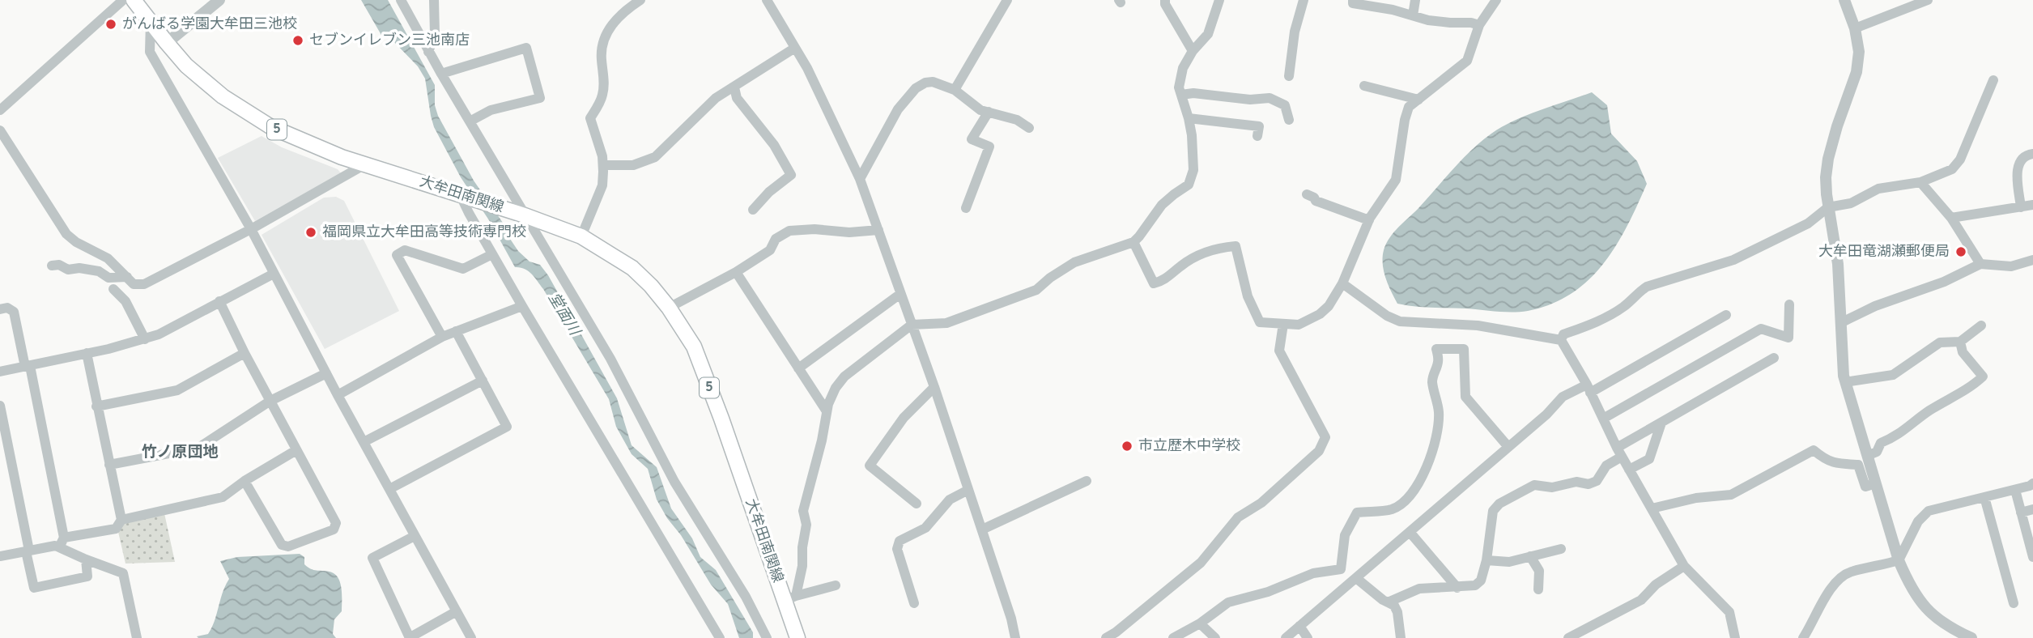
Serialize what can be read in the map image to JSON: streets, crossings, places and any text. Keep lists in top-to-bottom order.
{
  "streets": {
    "main road": ["5", "大牟田南関線"]
  },
  "districts": ["竹ノ原団地"],
  "water": ["堂面川"],
  "places": [
    "がんばる学園大牟田三池校",
    "セブンイレブン三池南店",
    "福岡県立大牟田高等技術専門校",
    "大牟田竜湖瀬郵便局",
    "市立歴木中学校"
  ]
}
